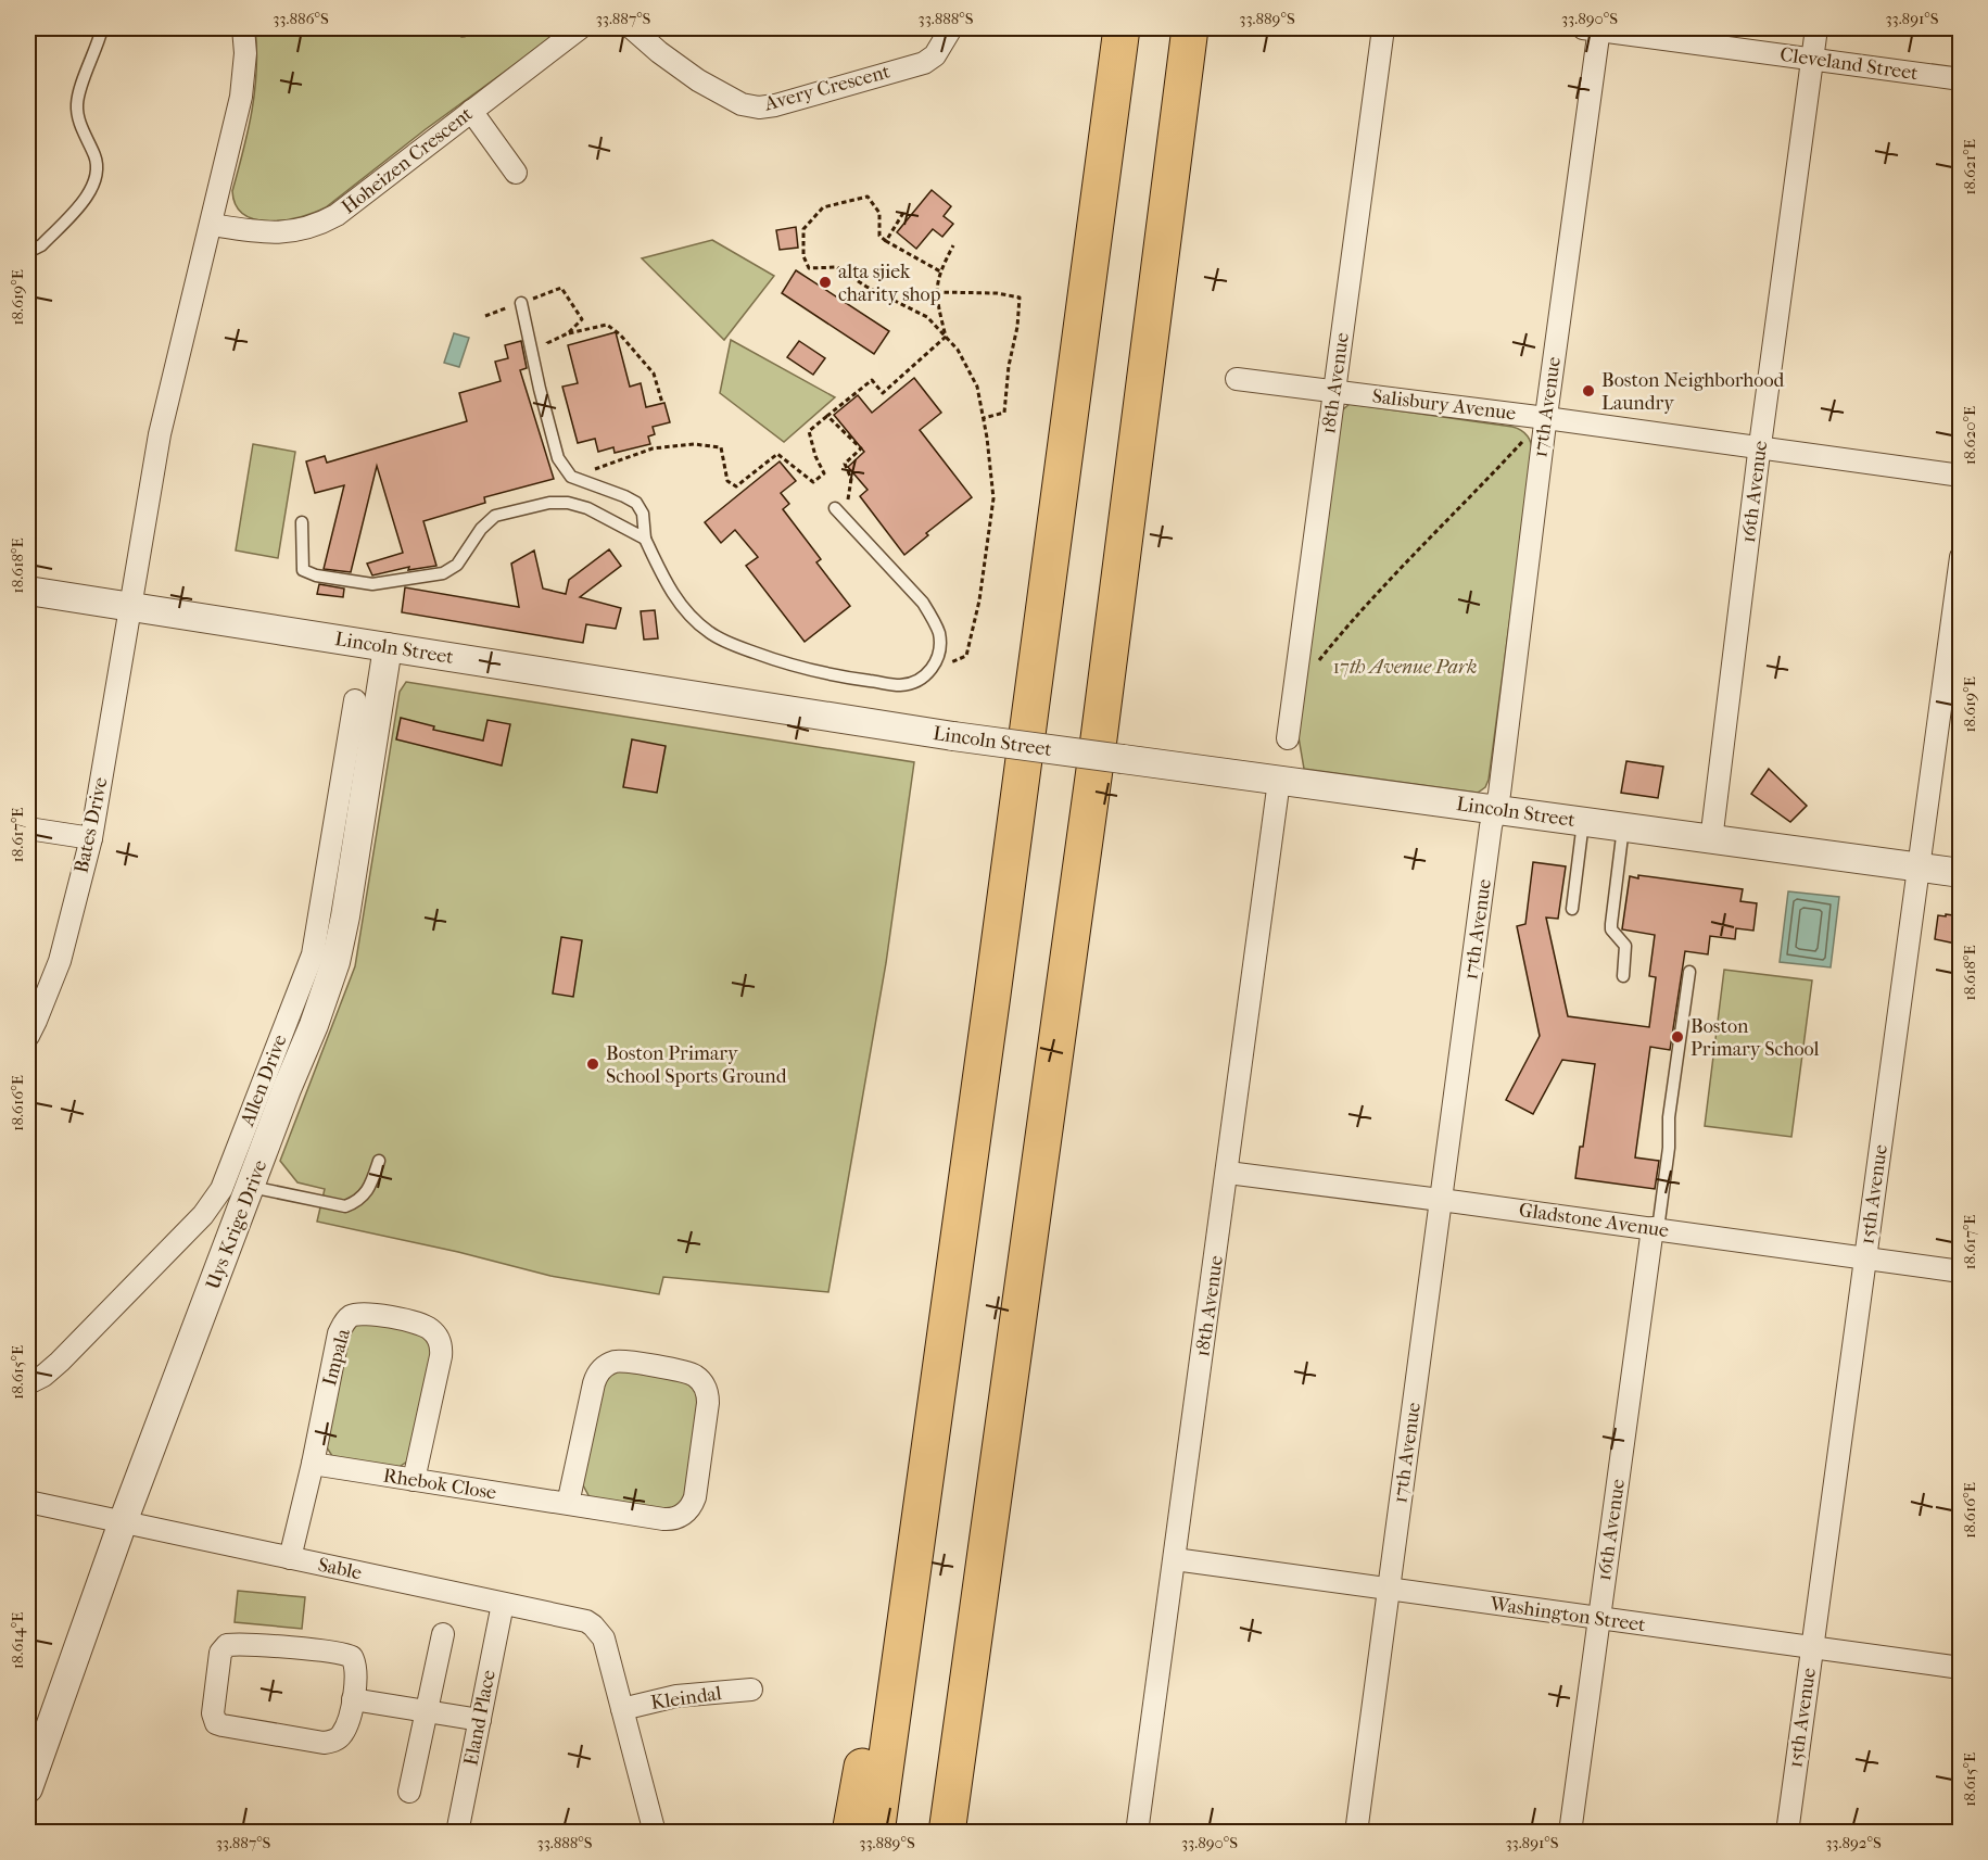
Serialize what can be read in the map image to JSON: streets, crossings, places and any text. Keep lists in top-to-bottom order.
{
  "streets": {
    "street": [
      "Cleveland Street",
      "Avery Crescent",
      "Hoheizen Crescent",
      "18th Avenue",
      "Salisbury Avenue",
      "17th Avenue",
      "16th Avenue",
      "Lincoln Street",
      "Bates Drive",
      "Allen Drive",
      "15th Avenue",
      "Gladstone Avenue",
      "Uys Krige Drive",
      "Impala",
      "Rhebok Close",
      "Sable",
      "Washington Street",
      "Kleindal",
      "Eland Place"
    ]
  },
  "crossings": [
    ["Cleveland Street", "17th Avenue"],
    ["Cleveland Street", "16th Avenue"],
    ["18th Avenue", "Salisbury Avenue"],
    ["18th Avenue", "Lincoln Street"],
    ["18th Avenue", "Gladstone Avenue"],
    ["18th Avenue", "Washington Street"],
    ["Salisbury Avenue", "17th Avenue"],
    ["Salisbury Avenue", "16th Avenue"],
    ["17th Avenue", "Lincoln Street"],
    ["17th Avenue", "Gladstone Avenue"],
    ["17th Avenue", "Washington Street"],
    ["16th Avenue", "Lincoln Street"],
    ["16th Avenue", "Gladstone Avenue"],
    ["16th Avenue", "Washington Street"],
    ["Lincoln Street", "Bates Drive"],
    ["Lincoln Street", "15th Avenue"],
    ["Lincoln Street", "Uys Krige Drive"],
    ["15th Avenue", "Gladstone Avenue"],
    ["15th Avenue", "Washington Street"],
    ["Uys Krige Drive", "Sable"],
    ["Impala", "Rhebok Close"],
    ["Impala", "Sable"],
    ["Sable", "Kleindal"],
    ["Sable", "Eland Place"]
  ],
  "parks": ["17th Avenue Park"],
  "places": [
    "alta sjiek charity shop",
    "Boston Neighborhood Laundry",
    "Boston Primary School",
    "Boston Primary School Sports Ground"
  ],
  "coordinates": [
    "33.886°S",
    "33.887°S",
    "33.888°S",
    "33.889°S",
    "33.890°S",
    "33.891°S",
    "18.621°E",
    "18.619°E",
    "18.620°E",
    "18.618°E",
    "18.617°E",
    "18.616°E",
    "18.615°E",
    "18.614°E",
    "33.892°S"
  ]
}
